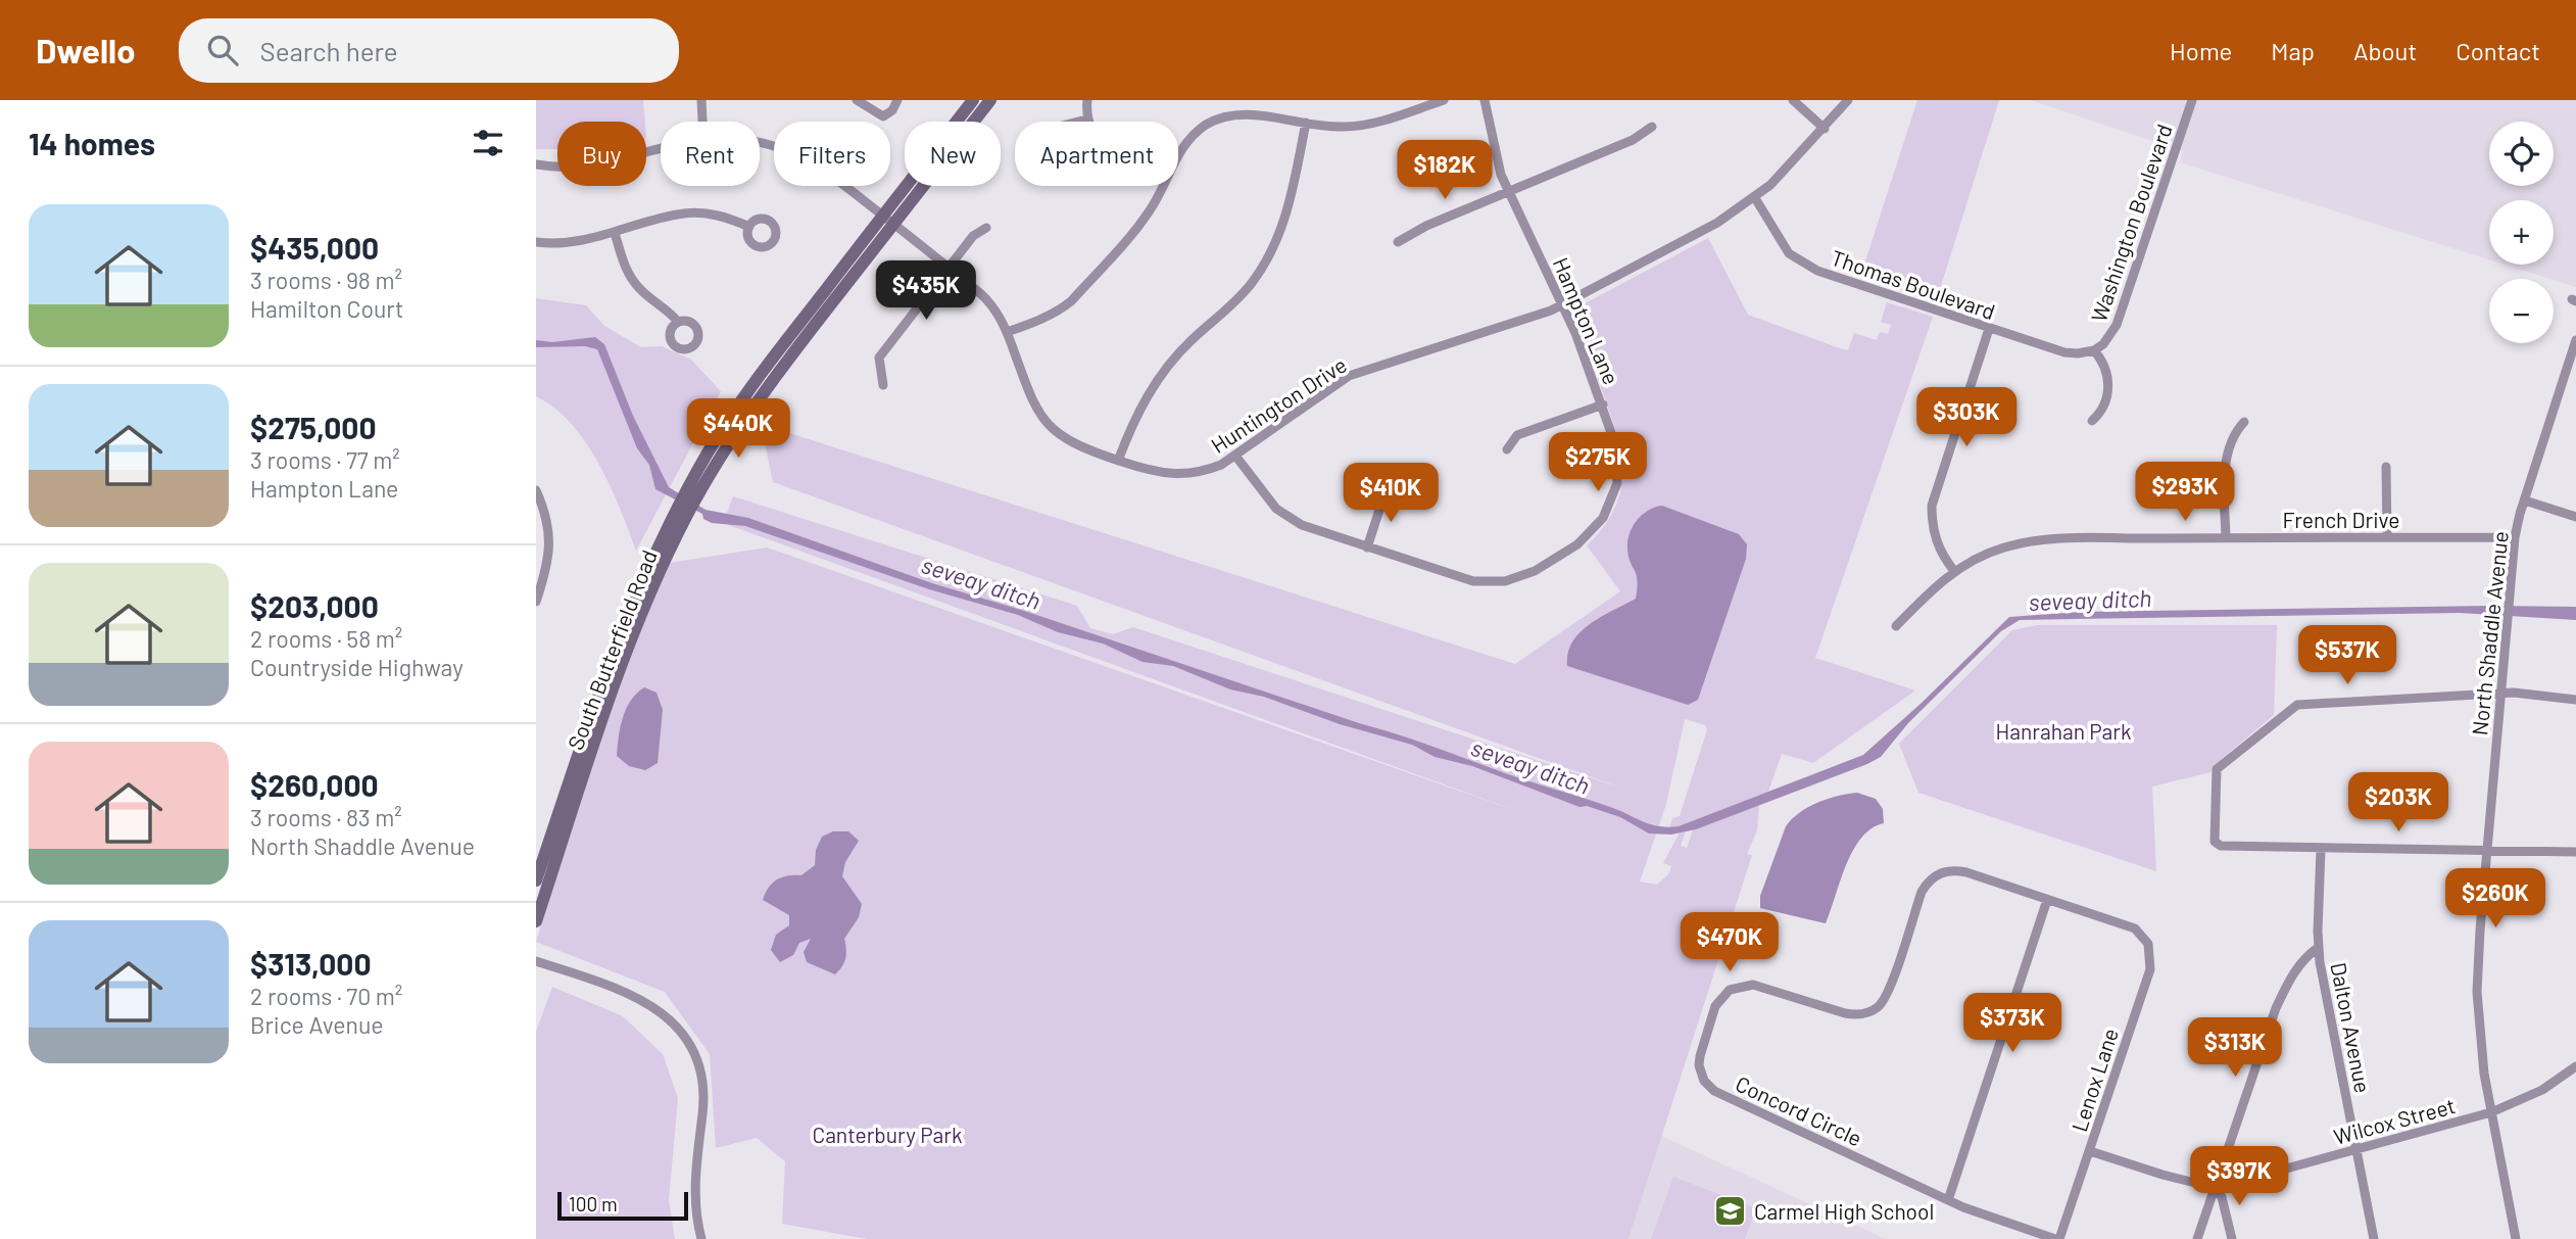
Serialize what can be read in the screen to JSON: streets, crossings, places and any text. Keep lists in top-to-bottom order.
{
  "streets": {
    "main road": ["South Butterfield Road"],
    "street": [
      "Washington Boulevard",
      "Thomas Boulevard",
      "Hampton Lane",
      "Huntington Drive",
      "French Drive",
      "North Shaddle Avenue",
      "Dalton Avenue",
      "Lenox Lane",
      "Concord Circle",
      "Wilcox Street"
    ]
  },
  "crossings": [
    ["Washington Boulevard", "Thomas Boulevard"],
    ["Thomas Boulevard", "Huntington Drive"],
    ["Hampton Lane", "Huntington Drive"],
    ["Huntington Drive", "South Butterfield Road"],
    ["French Drive", "North Shaddle Avenue"],
    ["North Shaddle Avenue", "Wilcox Street"],
    ["Dalton Avenue", "Wilcox Street"],
    ["Lenox Lane", "Concord Circle"],
    ["Lenox Lane", "Wilcox Street"]
  ],
  "water": ["seveay ditch"],
  "parks": ["Hanrahan Park", "Canterbury Park"],
  "places": {
    "school or university": ["Carmel High School"]
  },
  "scale_bar": "100 m",
  "page": {
    "header": "Dwello",
    "search": "Search here",
    "nav": [
      "Home",
      "Map",
      "About",
      "Contact"
    ],
    "heading": "14 homes",
    "map_buttons": ["+", "−"],
    "chip": [
      "Buy",
      "Rent",
      "Filters",
      "New",
      "Apartment"
    ],
    "price": [
      "$182K",
      "$435K",
      "$303K",
      "$440K",
      "$275K",
      "$293K",
      "$410K",
      "$537K",
      "$203K",
      "$260K",
      "$470K",
      "$373K",
      "$313K",
      "$397K"
    ],
    "list": [
      {
        "name": "$435,000",
        "note": "3 rooms · 98 m² · Hamilton Court"
      },
      {
        "name": "$275,000",
        "note": "3 rooms · 77 m² · Hampton Lane"
      },
      {
        "name": "$203,000",
        "note": "2 rooms · 58 m² · Countryside Highway"
      },
      {
        "name": "$260,000",
        "note": "3 rooms · 83 m² · North Shaddle Avenue"
      },
      {
        "name": "$313,000",
        "note": "2 rooms · 70 m² · Brice Avenue"
      }
    ],
    "scale": "100 m"
  }
}
